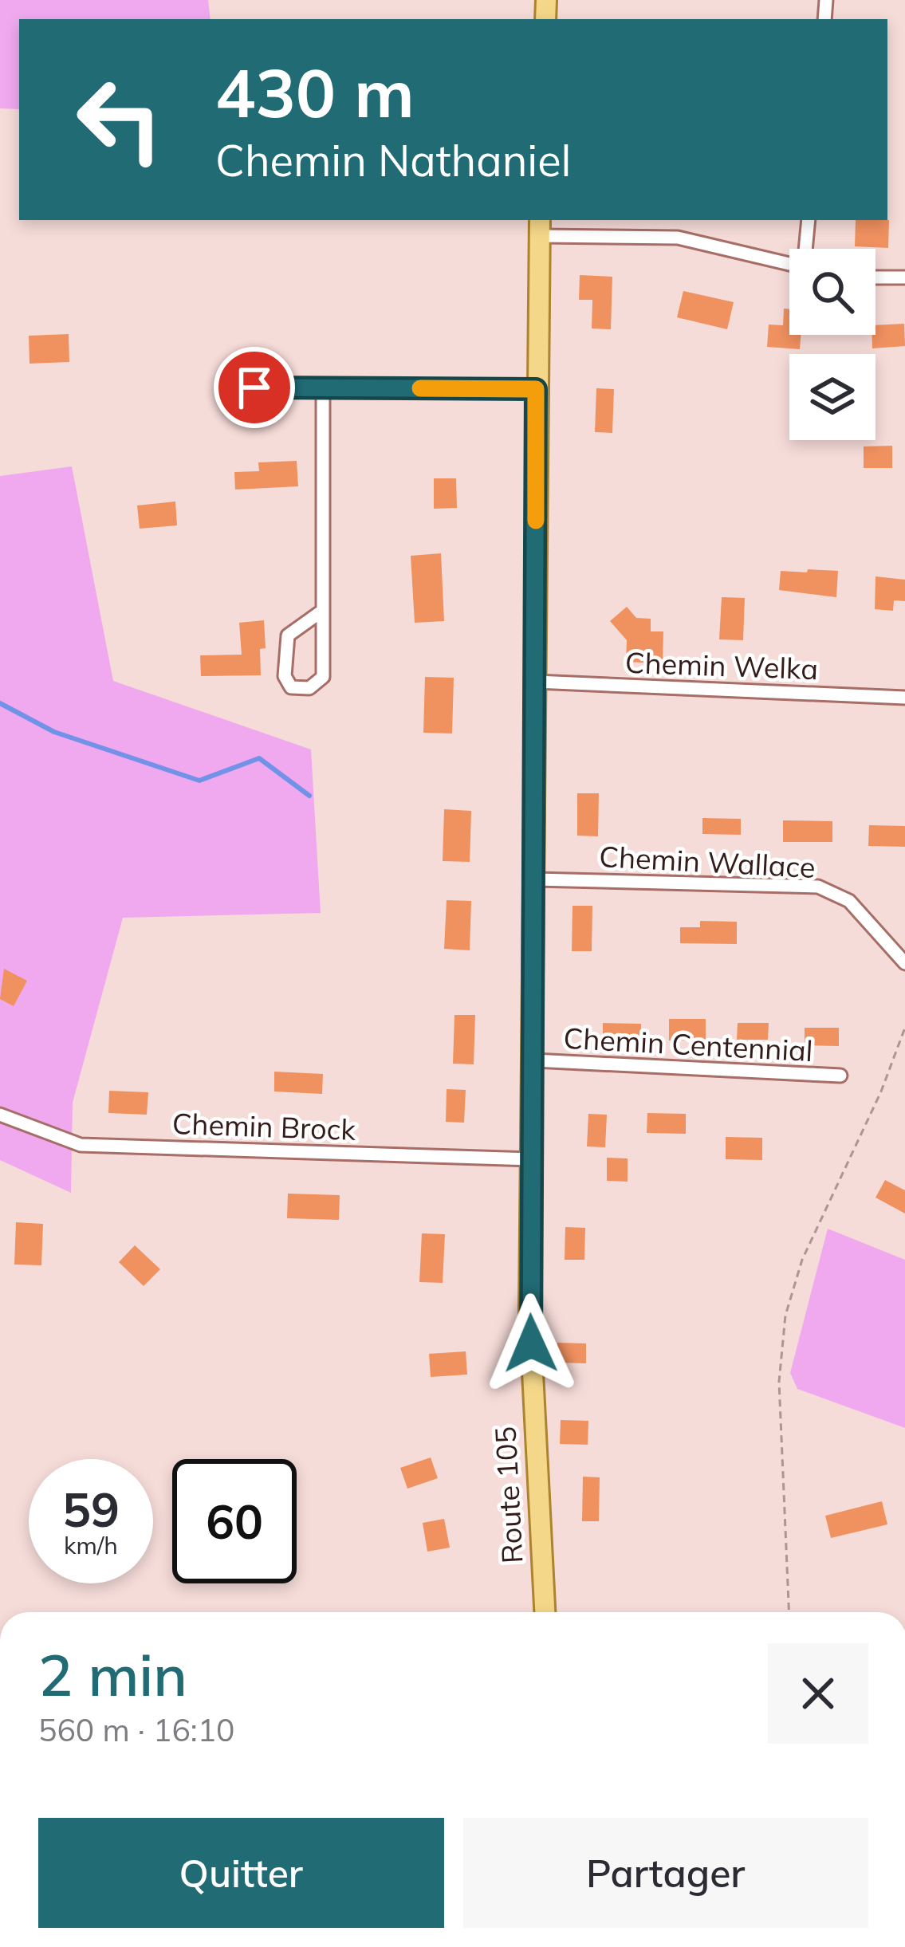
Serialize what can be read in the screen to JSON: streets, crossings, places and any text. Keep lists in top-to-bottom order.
{
  "streets": {
    "main road": ["Route 105"],
    "street": [
      "Chemin Welka",
      "Chemin Wallace",
      "Chemin Centennial",
      "Chemin Brock"
    ]
  },
  "crossings": [
    ["Chemin Welka", "Route 105"],
    ["Chemin Wallace", "Route 105"],
    ["Chemin Centennial", "Route 105"],
    ["Chemin Brock", "Route 105"]
  ],
  "page": {
    "turn": ["430 m", "Chemin Nathaniel"],
    "speed": "59 km/h",
    "limit": "60",
    "heading": ["2 min", "560 m · 16:10"],
    "buttons": ["Quitter", "Partager"]
  }
}
